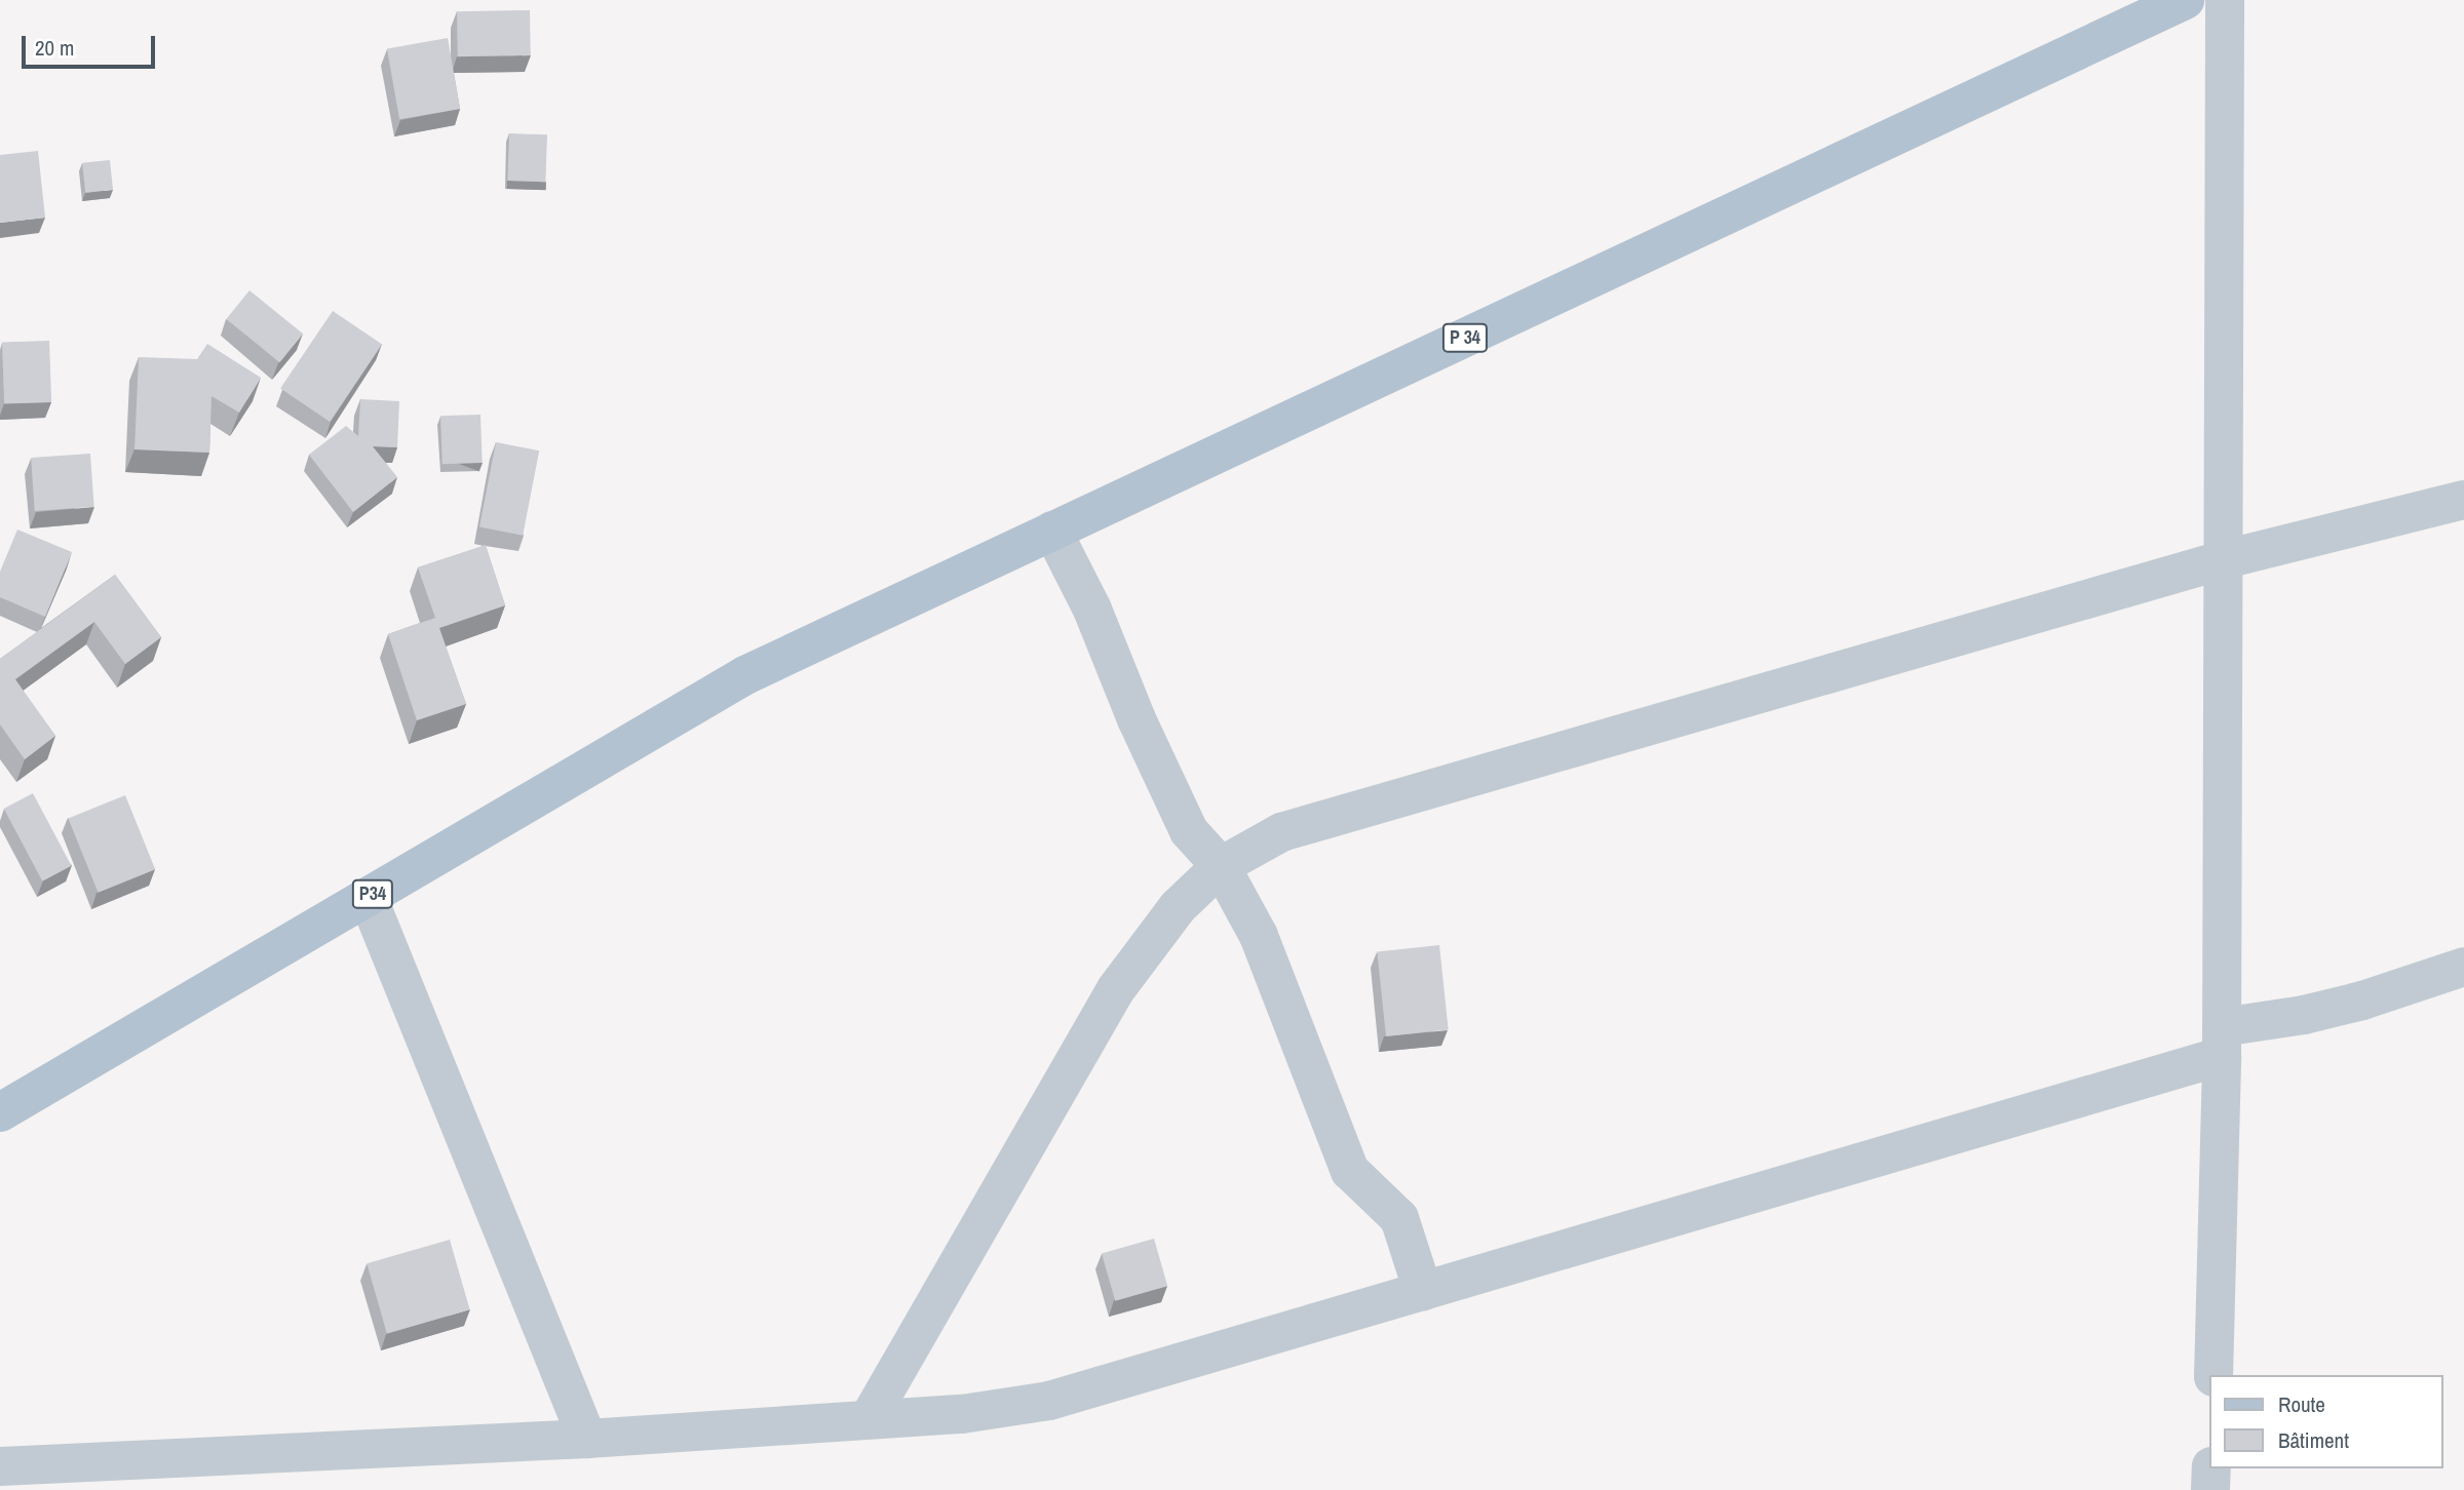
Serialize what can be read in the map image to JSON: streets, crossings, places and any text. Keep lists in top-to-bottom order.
{
  "streets": {
    "main road": ["P 34", "P34"]
  },
  "crossings": [
    ["P 34", "P34"]
  ],
  "legend": ["Route", "Bâtiment"],
  "scale_bar": "20 m"
}
